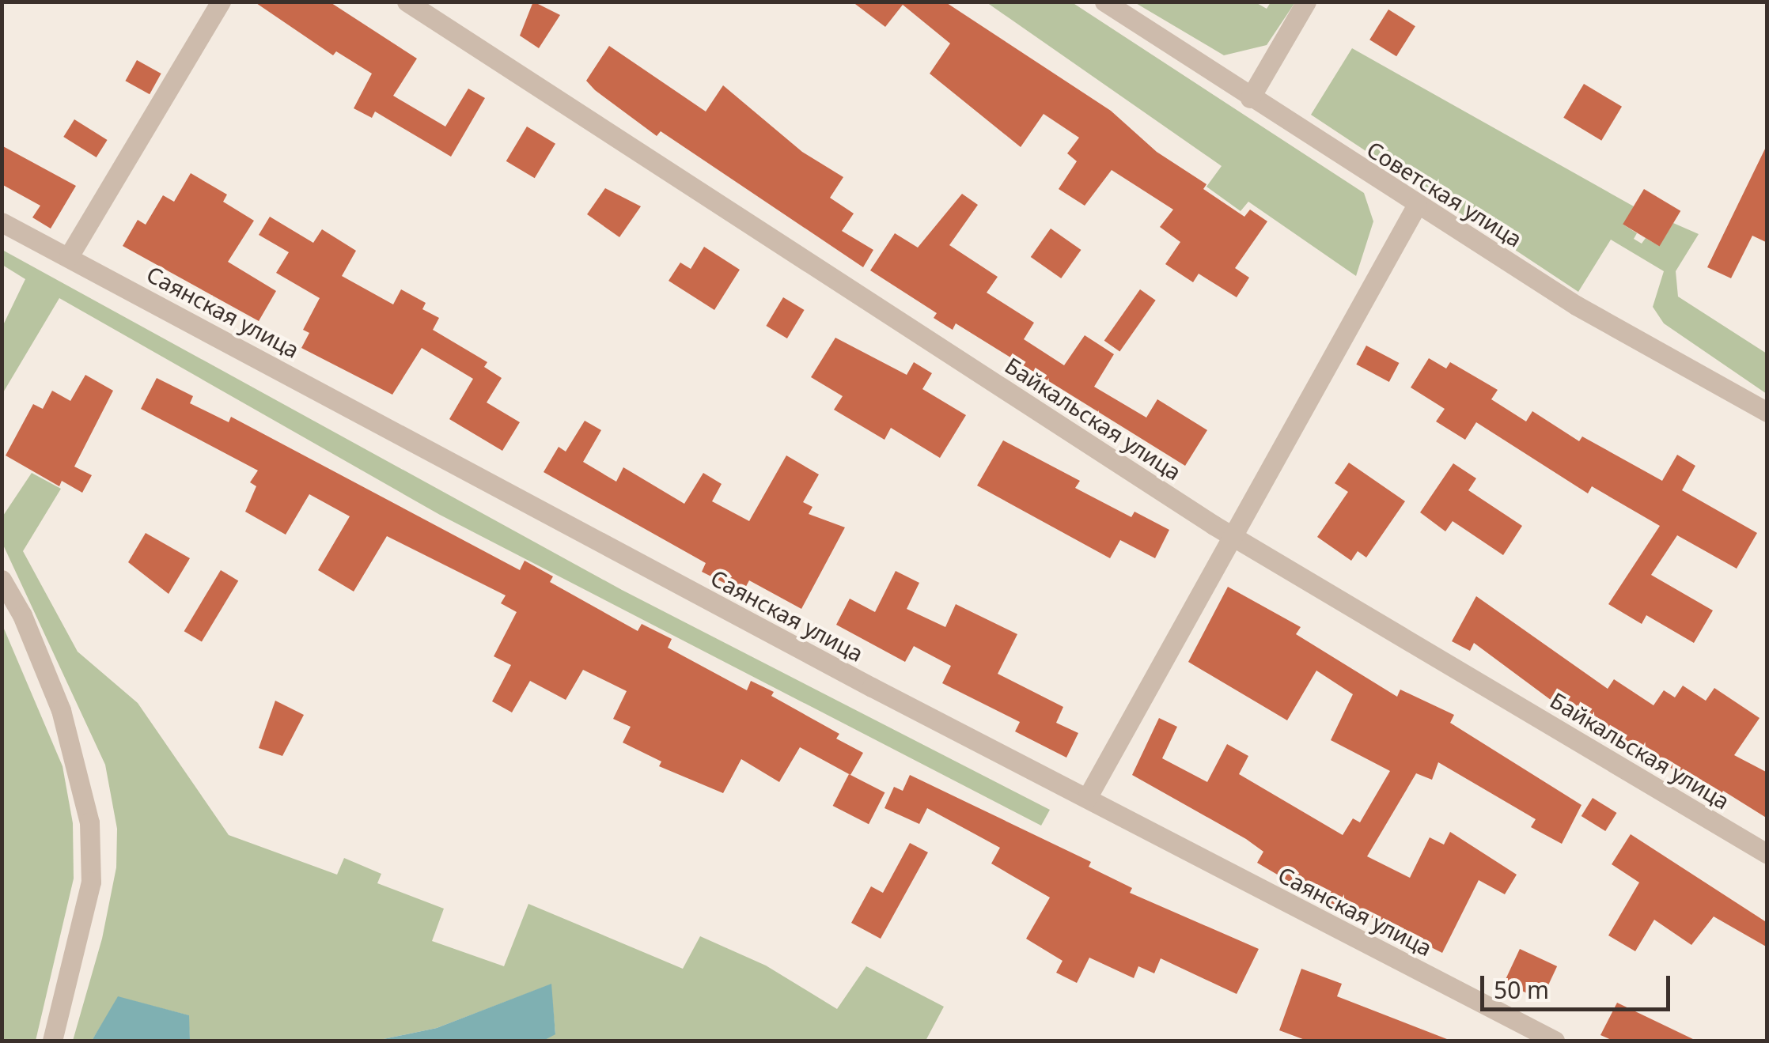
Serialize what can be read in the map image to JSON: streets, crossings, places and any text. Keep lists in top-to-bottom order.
{
  "streets": {
    "street": ["Советская улица", "Саянская улица", "Байкальская улица"]
  },
  "scale_bar": "50 m"
}
